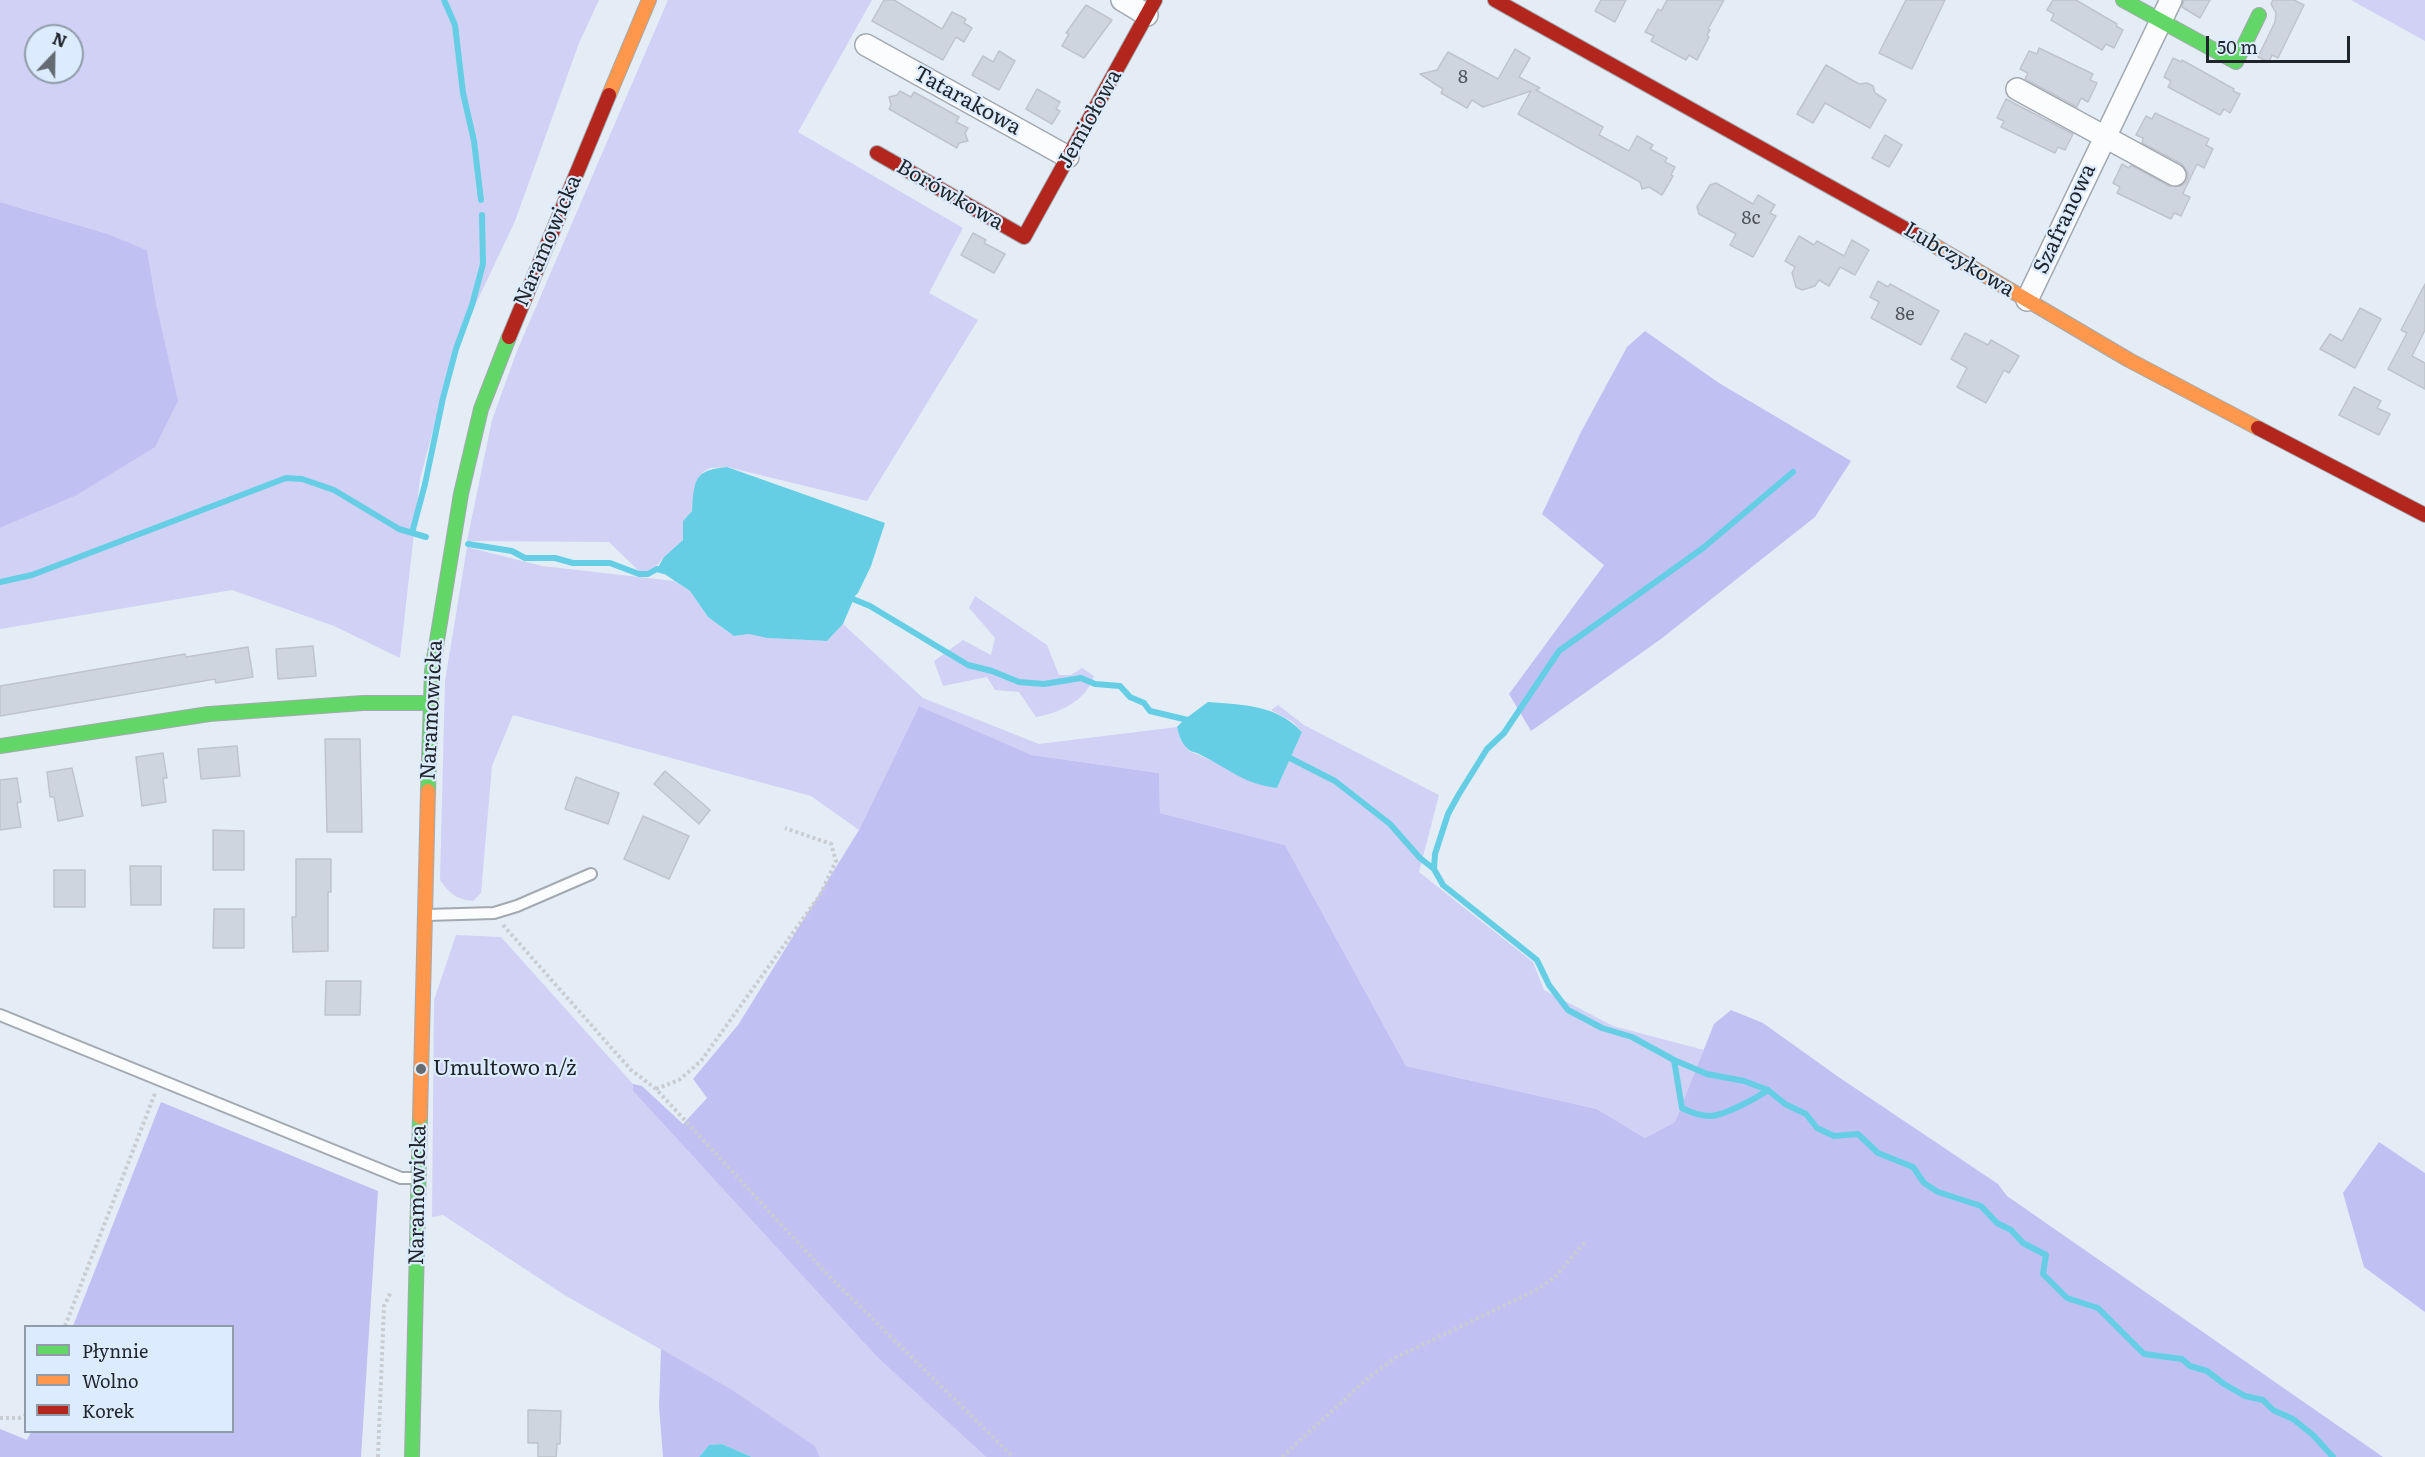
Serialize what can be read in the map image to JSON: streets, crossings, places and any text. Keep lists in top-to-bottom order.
{
  "streets": {
    "street": [
      "Tatarakowa",
      "Jemiołowa",
      "Borówkowa",
      "Szafranowa",
      "Naramowicka",
      "Lubczykowa"
    ]
  },
  "crossings": [
    ["Tatarakowa", "Jemiołowa"],
    ["Jemiołowa", "Borówkowa"],
    ["Szafranowa", "Lubczykowa"]
  ],
  "places": ["Umultowo n/ż"],
  "house_numbers": ["8", "8c", "8e"],
  "legend": ["Płynnie", "Wolno", "Korek"],
  "scale_bar": "50 m",
  "north": "top"
}
